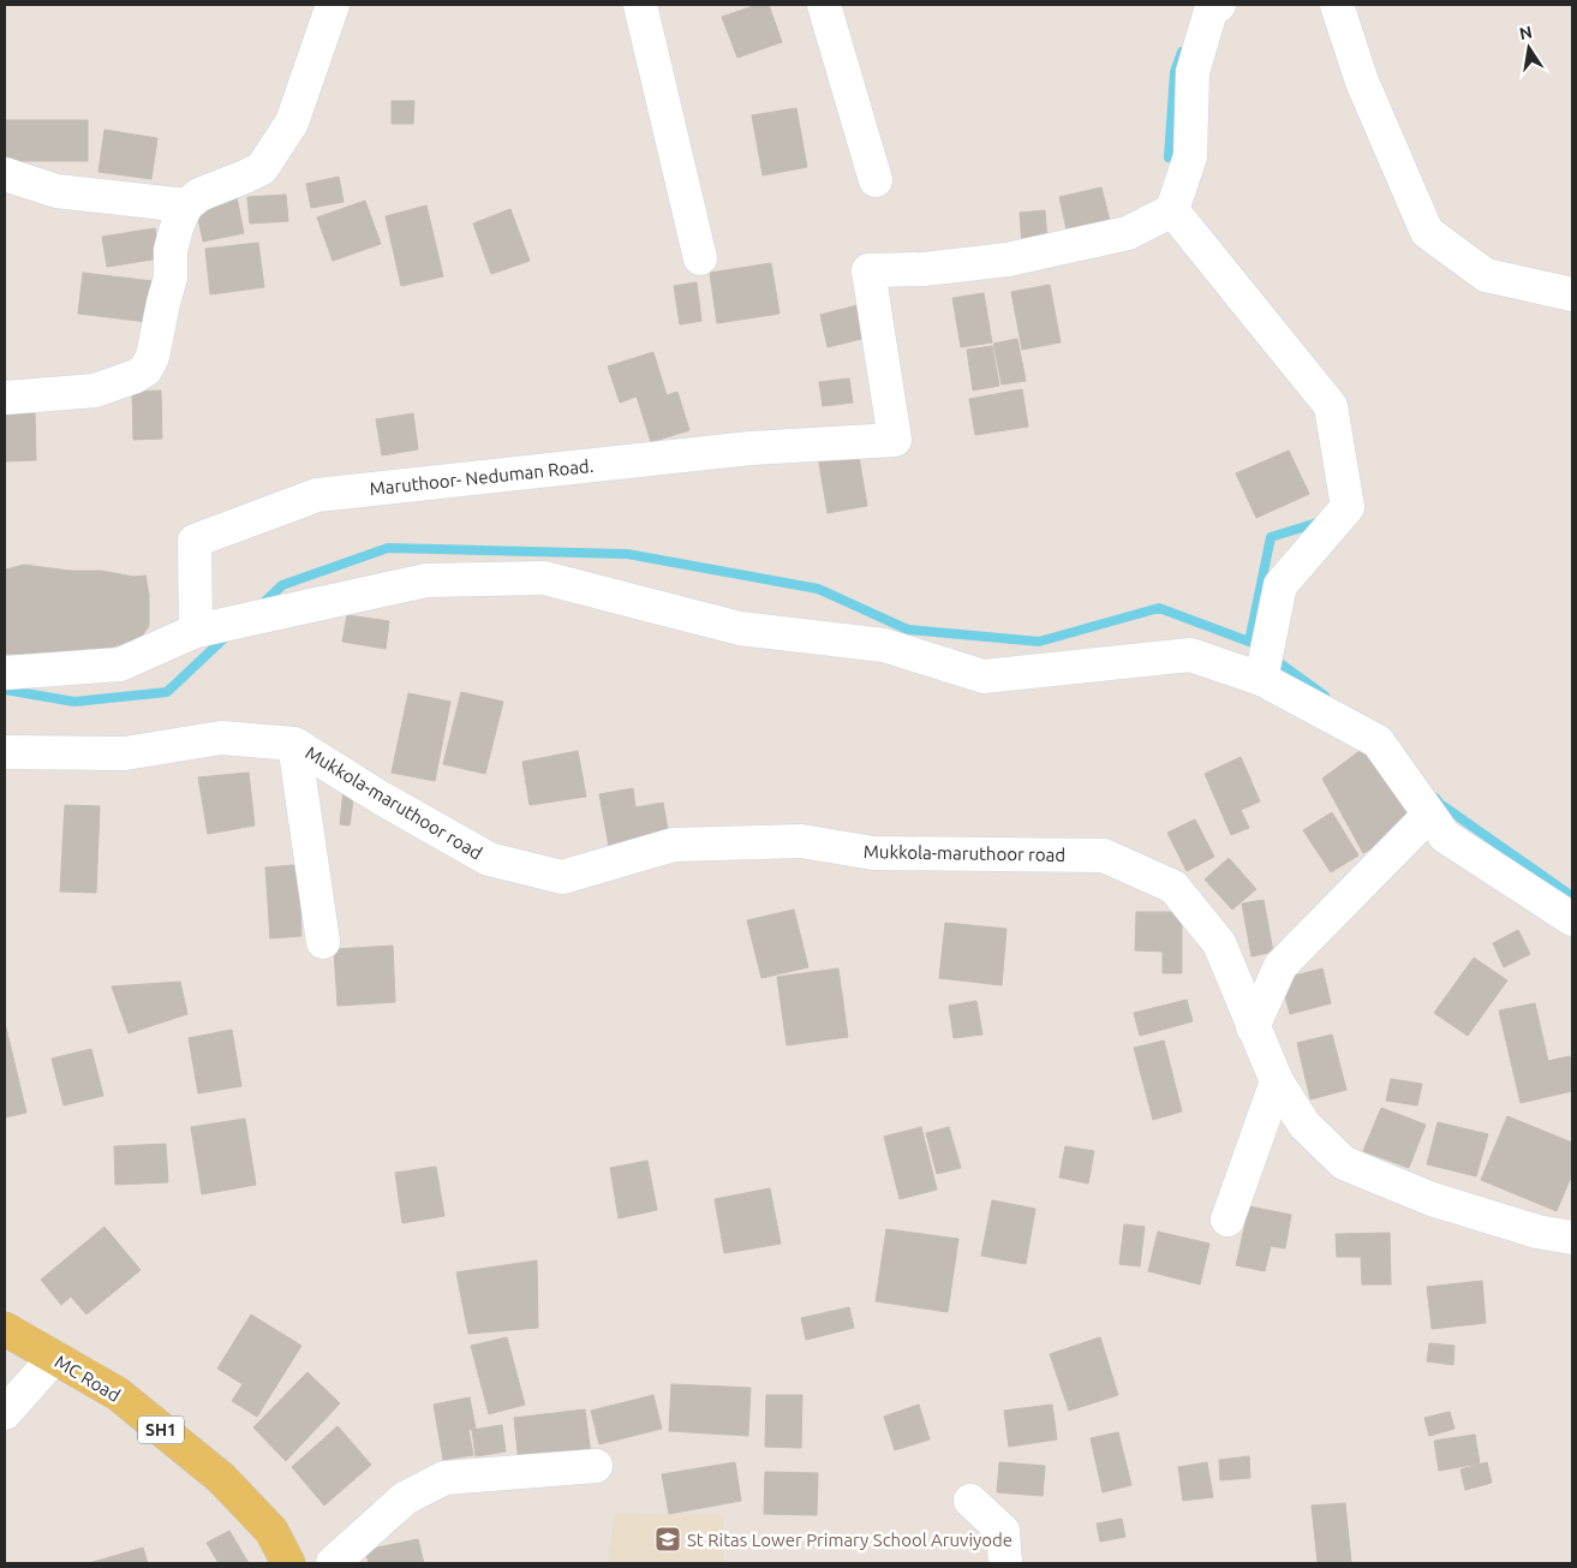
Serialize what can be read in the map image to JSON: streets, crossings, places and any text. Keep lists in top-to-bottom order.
{
  "streets": {
    "main road": ["MC Road", "SH1"],
    "street": ["Maruthoor- Neduman Road.", "Mukkola-maruthoor road"]
  },
  "places": {
    "school or university": ["St Ritas Lower Primary School Aruviyode"]
  },
  "north": "top"
}
